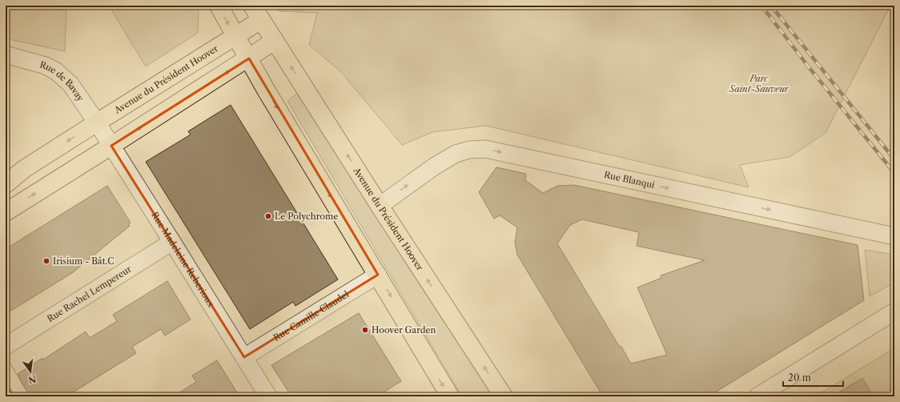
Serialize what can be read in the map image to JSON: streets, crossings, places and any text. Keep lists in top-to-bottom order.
{
  "streets": {
    "main road": ["Avenue du Président Hoover"],
    "street": [
      "Rue de Bavay",
      "Rue Blanqui",
      "Rue Madeleine Reberioux",
      "Rue Rachel Lempereur",
      "Rue Camille Claudel"
    ]
  },
  "crossings": [
    ["Avenue du Président Hoover", "Rue de Bavay"],
    ["Avenue du Président Hoover", "Rue Blanqui"],
    ["Avenue du Président Hoover", "Rue Madeleine Reberioux"],
    ["Rue de Bavay", "Rue Madeleine Reberioux"],
    ["Rue Madeleine Reberioux", "Rue Rachel Lempereur"],
    ["Rue Madeleine Reberioux", "Rue Camille Claudel"]
  ],
  "one_way": ["Rue Blanqui"],
  "parks": ["Parc Saint-Sauveur"],
  "places": ["Le Polychrome", "Irisium - Bât.C", "Hoover Garden"],
  "scale_bar": "20 m",
  "north": "bottom"
}
